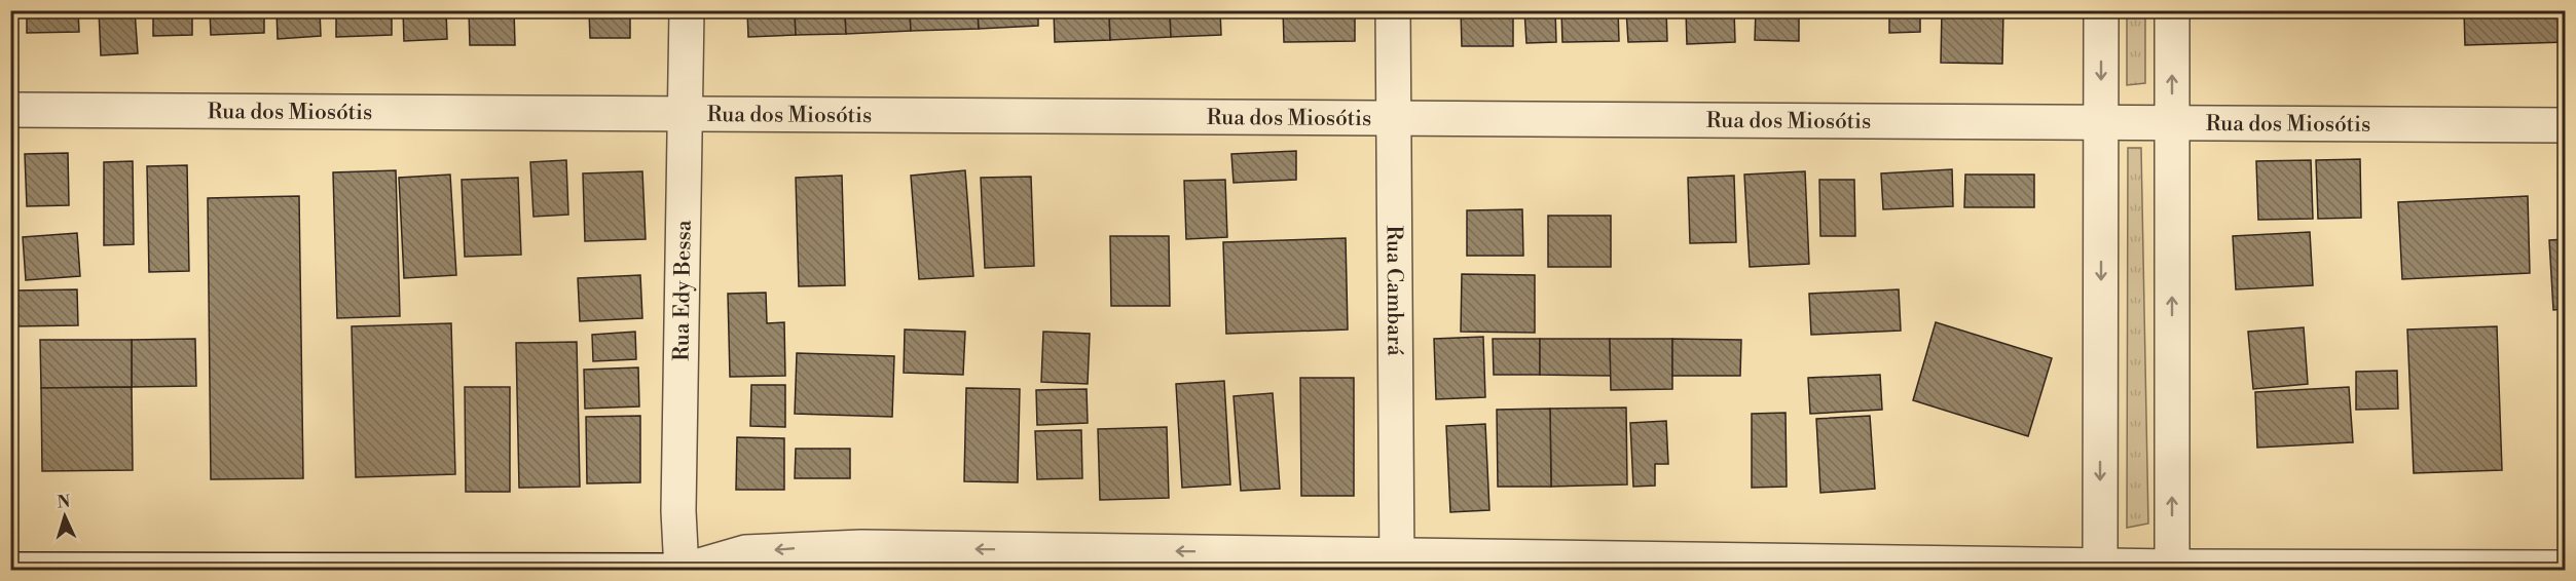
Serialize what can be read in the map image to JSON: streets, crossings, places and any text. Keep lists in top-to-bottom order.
{
  "streets": {
    "street": ["Rua dos Miosótis", "Rua Edy Bessa", "Rua Cambará"]
  },
  "crossings": [
    ["Rua dos Miosótis", "Rua Edy Bessa"],
    ["Rua dos Miosótis", "Rua Cambará"]
  ],
  "north": "top"
}
